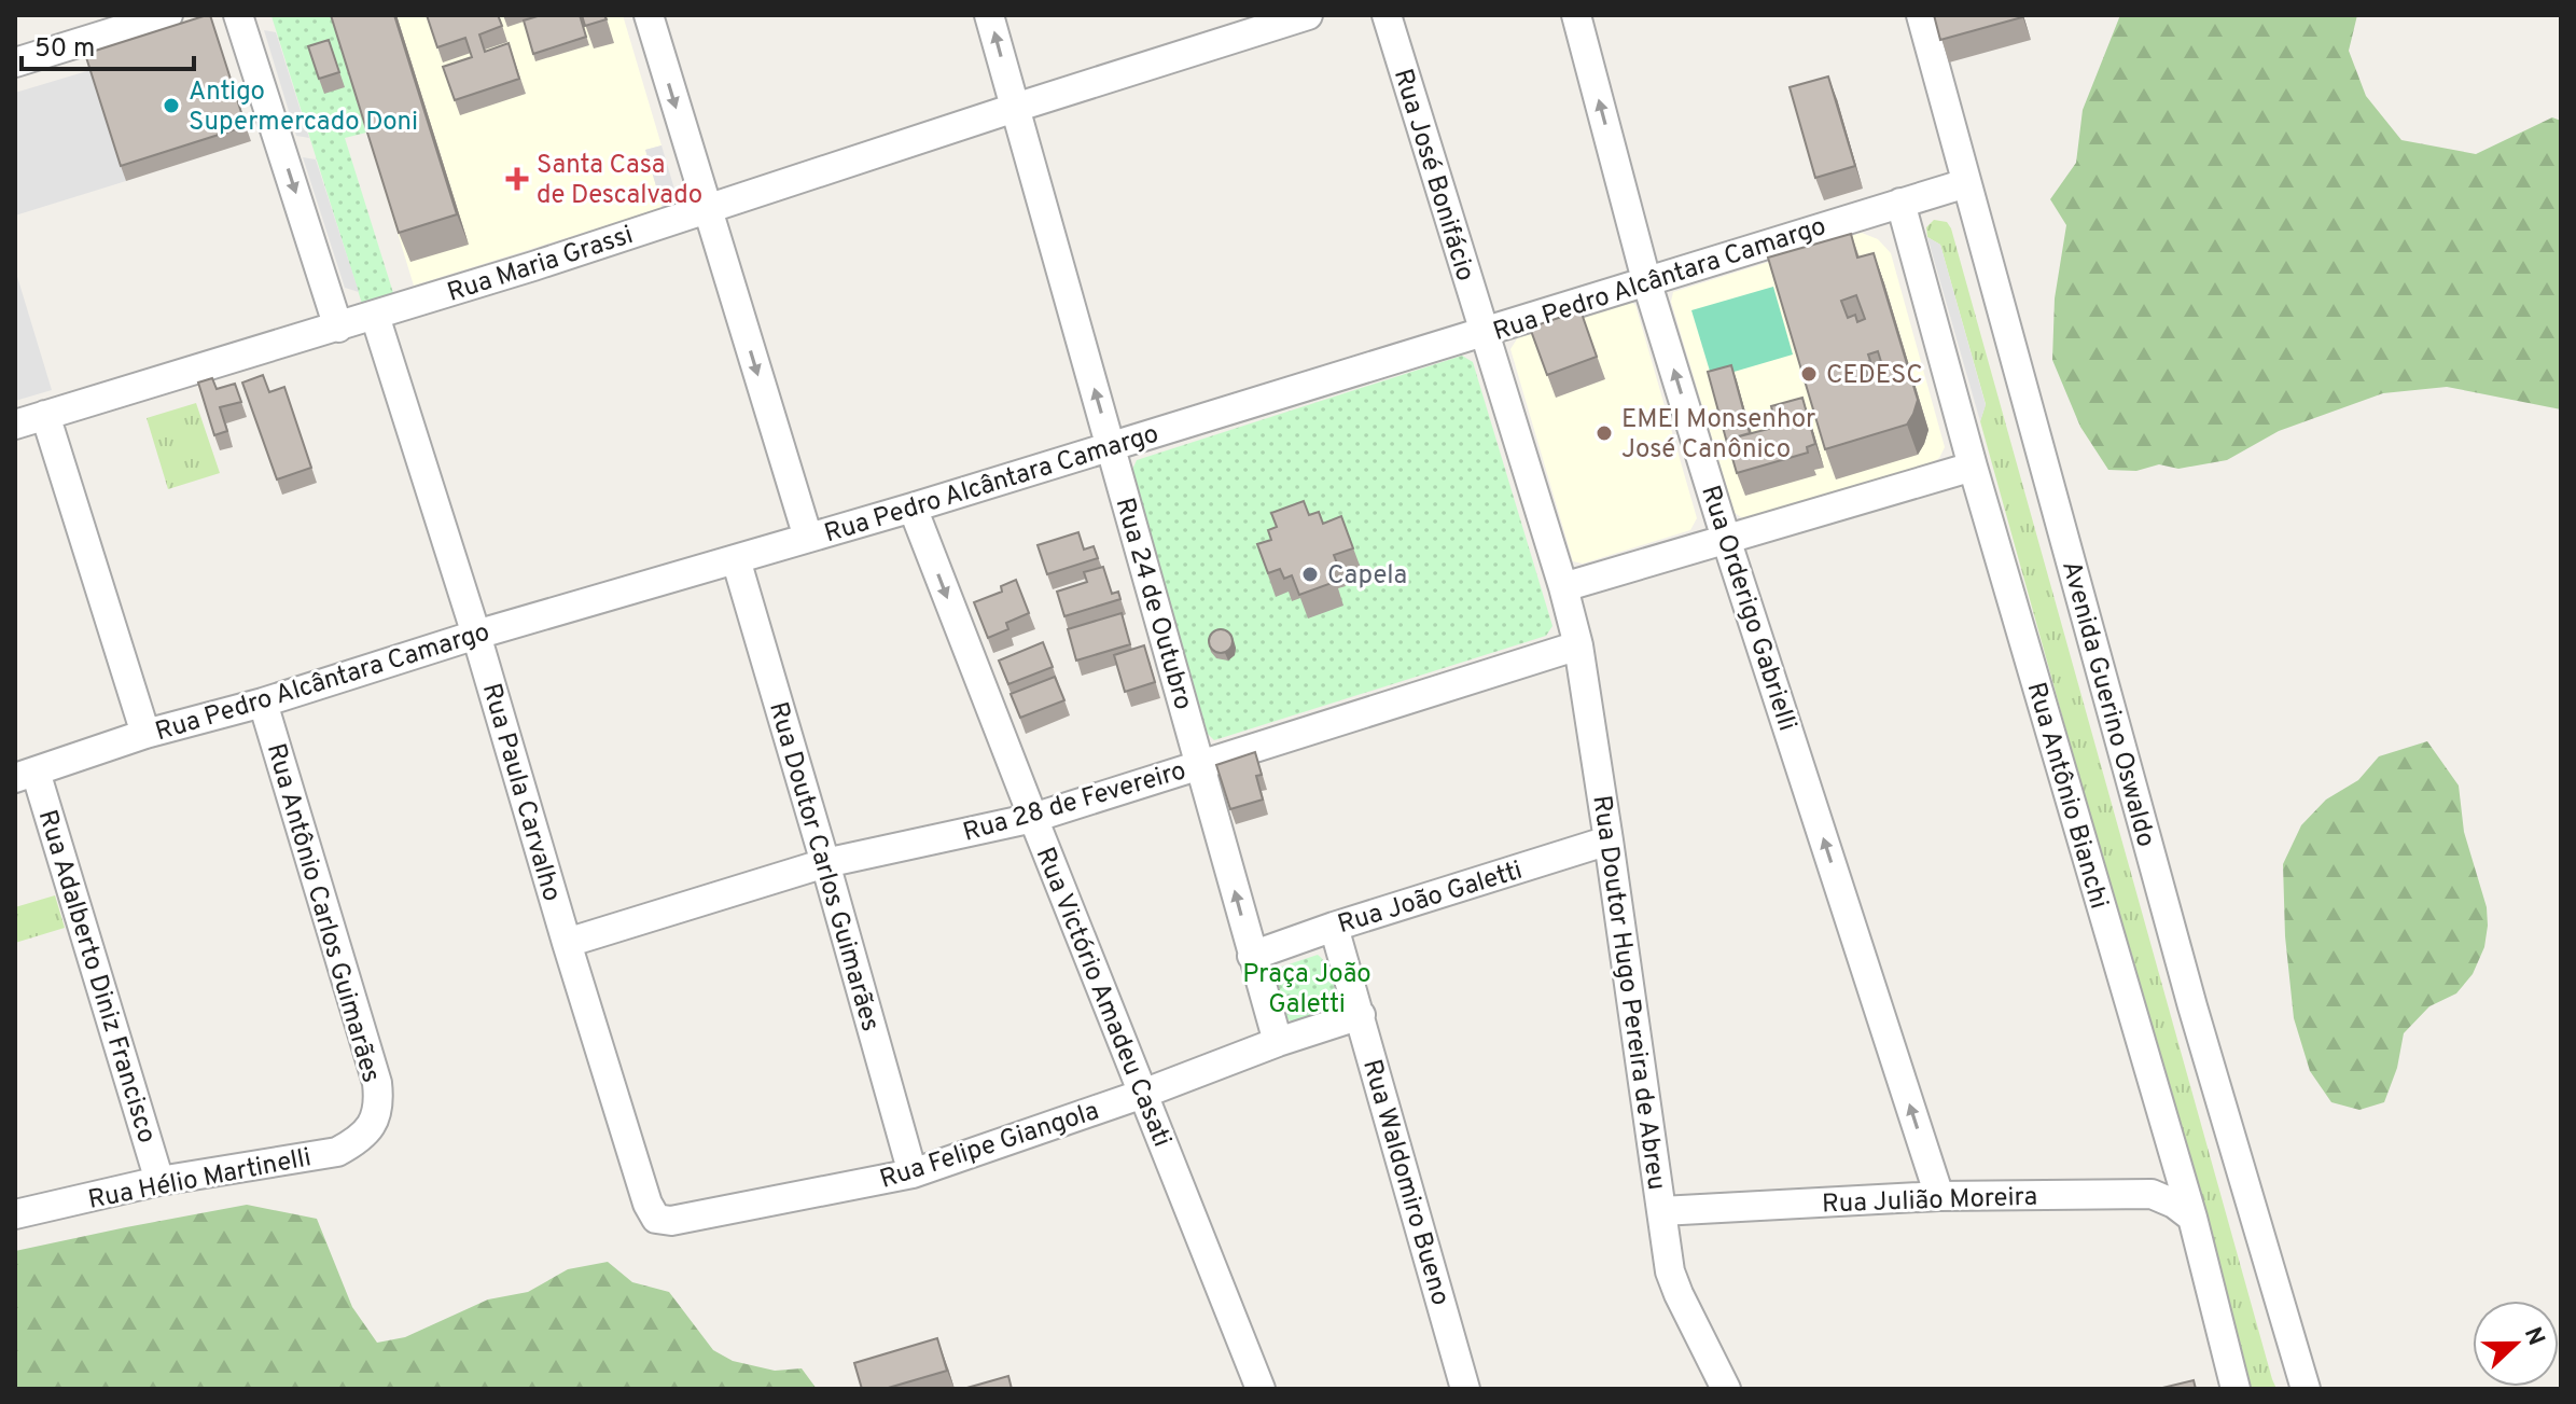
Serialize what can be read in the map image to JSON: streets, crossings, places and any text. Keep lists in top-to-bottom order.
{
  "streets": {
    "street": [
      "Rua José Bonifácio",
      "Rua Maria Grassi",
      "Rua Pedro Alcântara Camargo",
      "Rua 24 de Outubro",
      "Rua Orderigo Gabrielli",
      "Avenida Guerino Oswaldo",
      "Rua Paula Carvalho",
      "Rua Antônio Bianchi",
      "Rua 28 de Fevereiro",
      "Rua Doutor Carlos Guimarães",
      "Rua João Galetti",
      "Rua Antônio Carlos Guimarães",
      "Rua Adalberto Diniz Francisco",
      "Rua Doutor Hugo Pereira de Abreu",
      "Rua Victório Amadeu Casati",
      "Rua Felipe Giangola",
      "Rua Hélio Martinelli",
      "Rua Waldomiro Bueno",
      "Rua Julião Moreira"
    ]
  },
  "crossings": [
    ["Rua José Bonifácio", "Rua Pedro Alcântara Camargo"],
    ["Rua José Bonifácio", "Rua Doutor Hugo Pereira de Abreu"],
    ["Rua Maria Grassi", "Rua 24 de Outubro"],
    ["Rua Maria Grassi", "Rua Paula Carvalho"],
    ["Rua Pedro Alcântara Camargo", "Rua 24 de Outubro"],
    ["Rua Pedro Alcântara Camargo", "Rua Orderigo Gabrielli"],
    ["Rua Pedro Alcântara Camargo", "Avenida Guerino Oswaldo"],
    ["Rua Pedro Alcântara Camargo", "Rua Paula Carvalho"],
    ["Rua Pedro Alcântara Camargo", "Rua Antônio Bianchi"],
    ["Rua Pedro Alcântara Camargo", "Rua Doutor Carlos Guimarães"],
    ["Rua Pedro Alcântara Camargo", "Rua Antônio Carlos Guimarães"],
    ["Rua Pedro Alcântara Camargo", "Rua Adalberto Diniz Francisco"],
    ["Rua Pedro Alcântara Camargo", "Rua Victório Amadeu Casati"],
    ["Rua 24 de Outubro", "Rua 28 de Fevereiro"],
    ["Rua 24 de Outubro", "Rua João Galetti"],
    ["Rua 24 de Outubro", "Rua Felipe Giangola"],
    ["Rua Orderigo Gabrielli", "Rua Julião Moreira"],
    ["Rua Paula Carvalho", "Rua 28 de Fevereiro"],
    ["Rua Paula Carvalho", "Rua Felipe Giangola"],
    ["Rua Antônio Bianchi", "Rua Julião Moreira"],
    ["Rua 28 de Fevereiro", "Rua Doutor Carlos Guimarães"],
    ["Rua 28 de Fevereiro", "Rua Doutor Hugo Pereira de Abreu"],
    ["Rua 28 de Fevereiro", "Rua Victório Amadeu Casati"],
    ["Rua Doutor Carlos Guimarães", "Rua Felipe Giangola"],
    ["Rua João Galetti", "Rua Doutor Hugo Pereira de Abreu"],
    ["Rua João Galetti", "Rua Waldomiro Bueno"],
    ["Rua Antônio Carlos Guimarães", "Rua Hélio Martinelli"],
    ["Rua Adalberto Diniz Francisco", "Rua Hélio Martinelli"],
    ["Rua Doutor Hugo Pereira de Abreu", "Rua Julião Moreira"],
    ["Rua Victório Amadeu Casati", "Rua Felipe Giangola"],
    ["Rua Felipe Giangola", "Rua Waldomiro Bueno"]
  ],
  "one_way": ["Rua 24 de Outubro", "Rua Orderigo Gabrielli", "Rua Victório Amadeu Casati"],
  "parks": ["Praça João Galetti"],
  "places": {
    "other": [
      "Antigo Supermercado Doni",
      "CEDESC",
      "EMEI Monsenhor José Canônico",
      "Capela"
    ],
    "health": ["Santa Casa de Descalvado"]
  },
  "scale_bar": "50 m",
  "north": "right"
}
